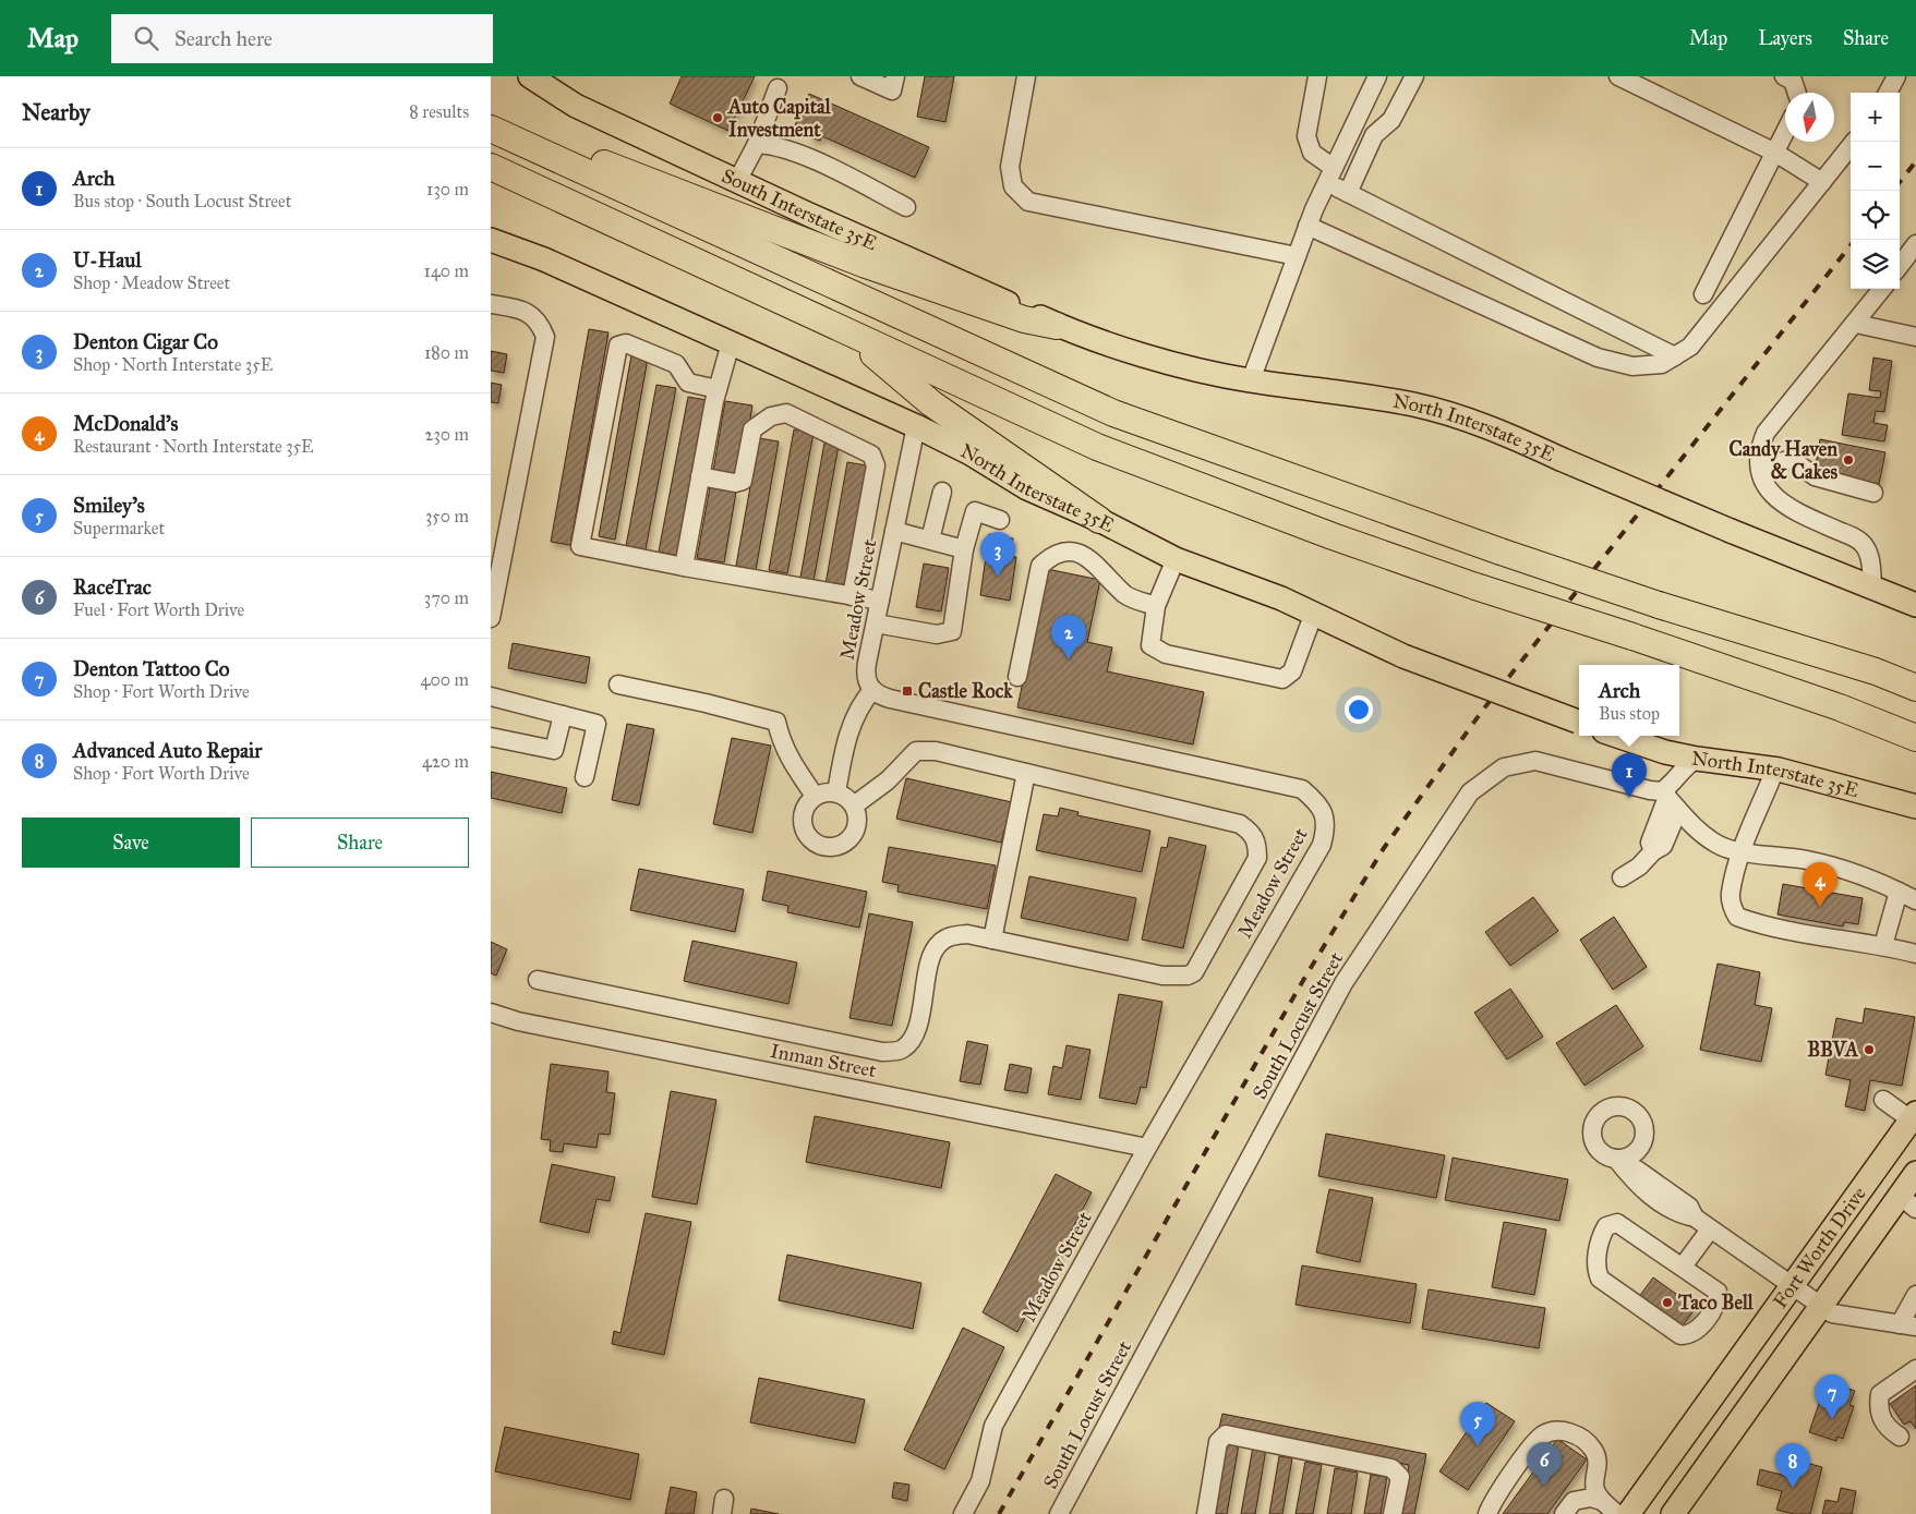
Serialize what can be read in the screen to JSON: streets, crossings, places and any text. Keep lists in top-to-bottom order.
{
  "streets": {
    "main road": ["South Interstate 35E", "North Interstate 35E", "Fort Worth Drive"],
    "street": ["Meadow Street", "South Locust Street", "Inman Street"]
  },
  "crossings": [
    ["South Interstate 35E", "North Interstate 35E"],
    ["North Interstate 35E", "Meadow Street"],
    ["Meadow Street", "Inman Street"]
  ],
  "places": {
    "other": [
      "Auto Capital Investment",
      "Candy Haven & Cakes",
      "BBVA",
      "Taco Bell"
    ],
    "transit": ["Castle Rock"]
  },
  "north": "bottom",
  "page": {
    "header": "Map",
    "search": "Search here",
    "nav": ["Map", "Layers", "Share"],
    "heading": ["Nearby", "8 results"],
    "map_buttons": ["+", "−"],
    "list": [
      {
        "mark": "1",
        "name": "Arch",
        "note": "Bus stop · South Locust Street",
        "value": "130 m"
      },
      {
        "mark": "2",
        "name": "U-Haul",
        "note": "Shop · Meadow Street",
        "value": "140 m"
      },
      {
        "mark": "3",
        "name": "Denton Cigar Co",
        "note": "Shop · North Interstate 35E",
        "value": "180 m"
      },
      {
        "mark": "4",
        "name": "McDonald's",
        "note": "Restaurant · North Interstate 35E",
        "value": "230 m"
      },
      {
        "mark": "5",
        "name": "Smiley's",
        "note": "Supermarket",
        "value": "350 m"
      },
      {
        "mark": "6",
        "name": "RaceTrac",
        "note": "Fuel · Fort Worth Drive",
        "value": "370 m"
      },
      {
        "mark": "7",
        "name": "Denton Tattoo Co",
        "note": "Shop · Fort Worth Drive",
        "value": "400 m"
      },
      {
        "mark": "8",
        "name": "Advanced Auto Repair",
        "note": "Shop · Fort Worth Drive",
        "value": "420 m"
      }
    ],
    "pins": [
      "3",
      "2",
      "1",
      "4",
      "7",
      "5",
      "6",
      "8"
    ],
    "popup": ["Arch", "Bus stop"],
    "buttons": ["Save", "Share"]
  }
}
